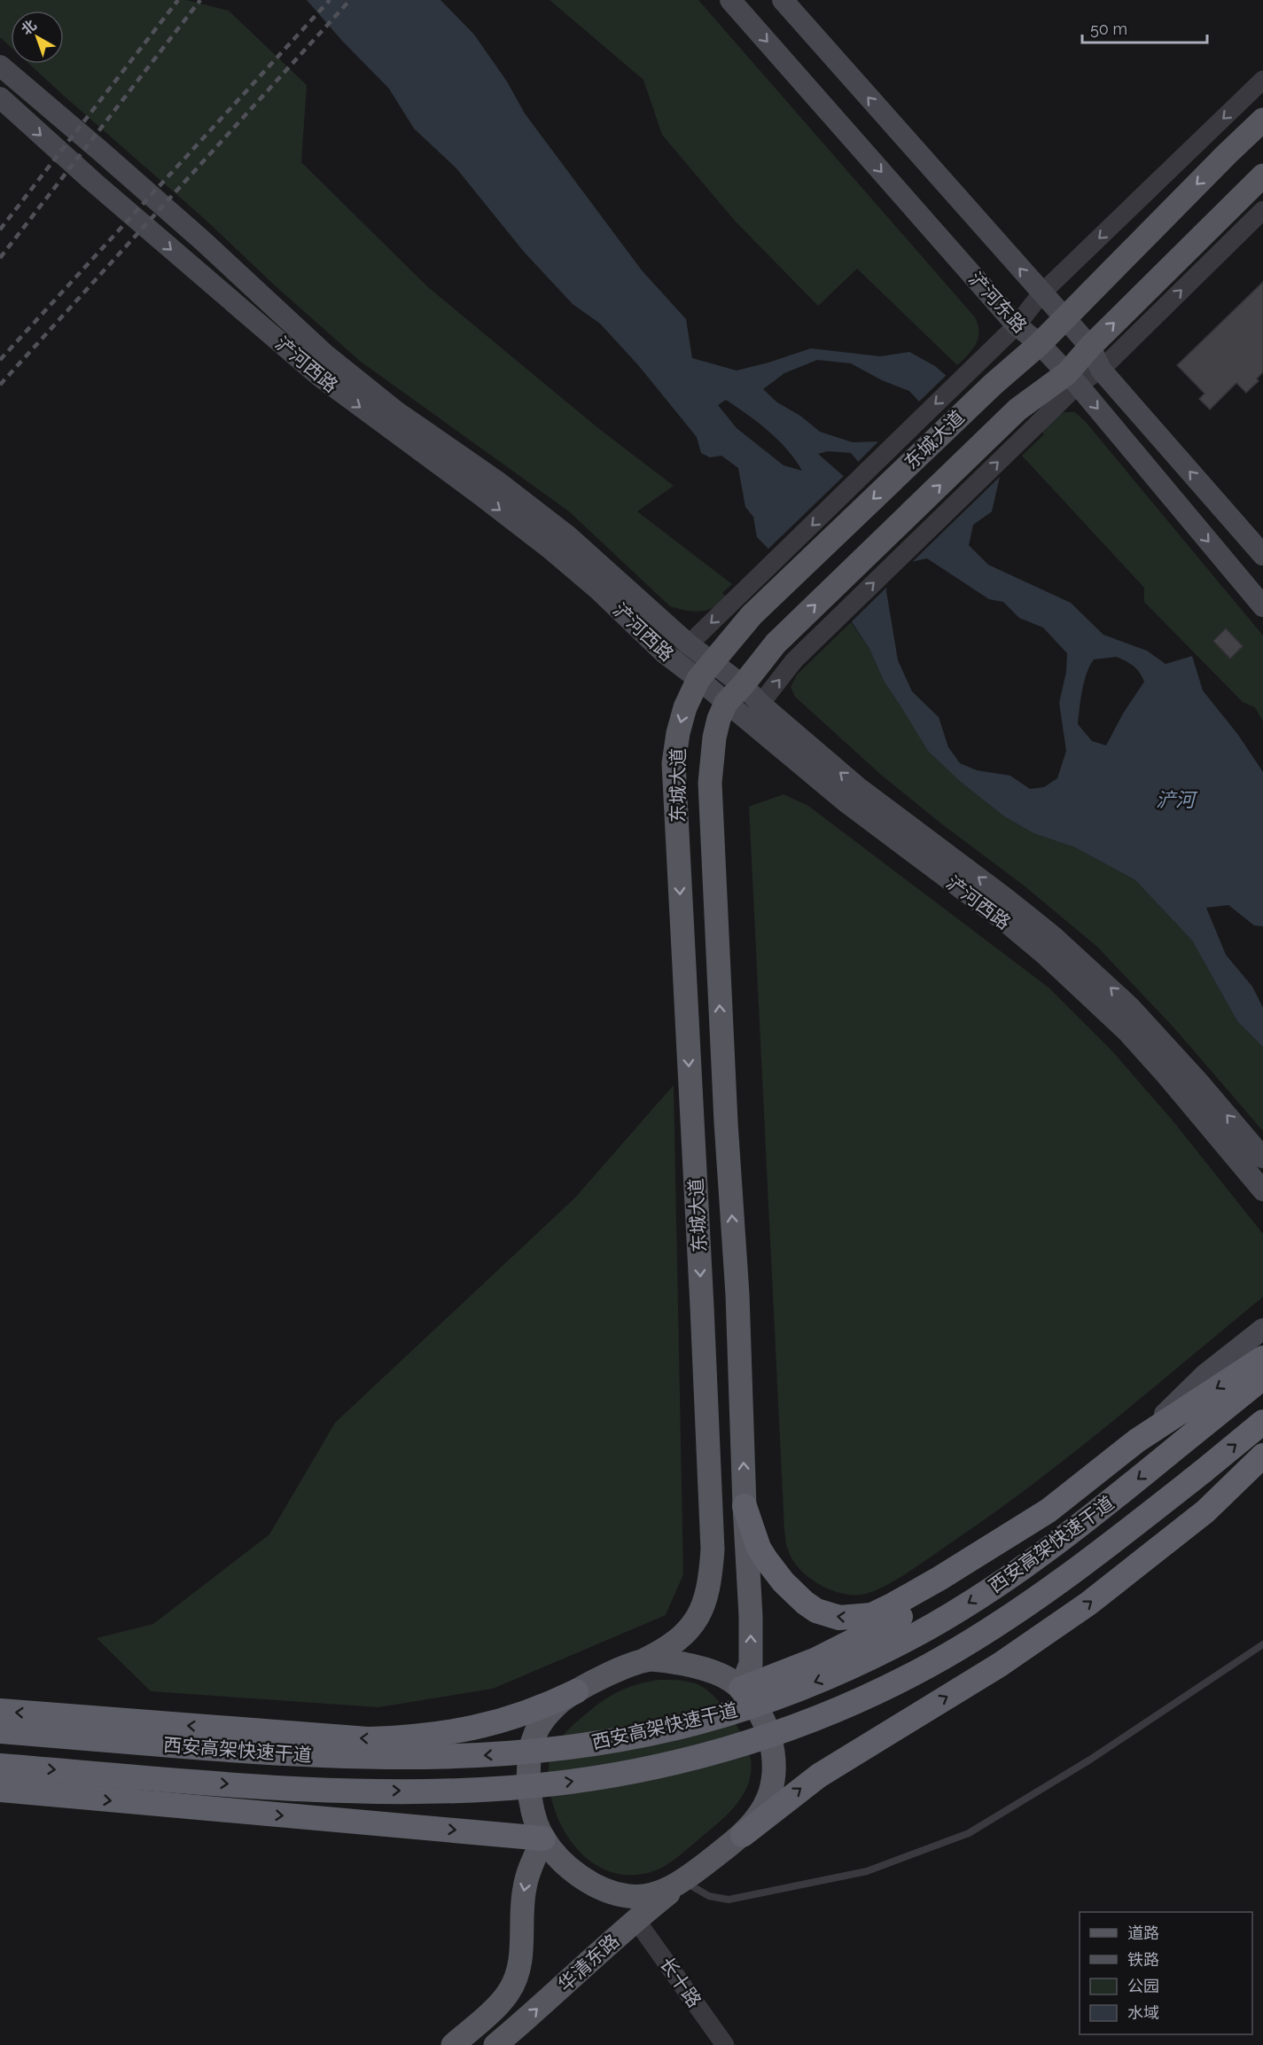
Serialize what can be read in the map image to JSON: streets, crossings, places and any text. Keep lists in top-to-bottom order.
{
  "streets": {
    "highway": ["西安高架快速干道"],
    "main road": [
      "浐河东路",
      "浐河西路",
      "东城大道",
      "华清东路"
    ],
    "street": ["长十路"]
  },
  "crossings": [
    ["浐河东路", "东城大道"],
    ["浐河西路", "东城大道"],
    ["华清东路", "长十路"]
  ],
  "one_way": ["华清东路"],
  "water": ["浐河"],
  "legend": [
    "道路",
    "铁路",
    "公园",
    "水域"
  ],
  "scale_bar": "50 m",
  "north": "top left"
}
